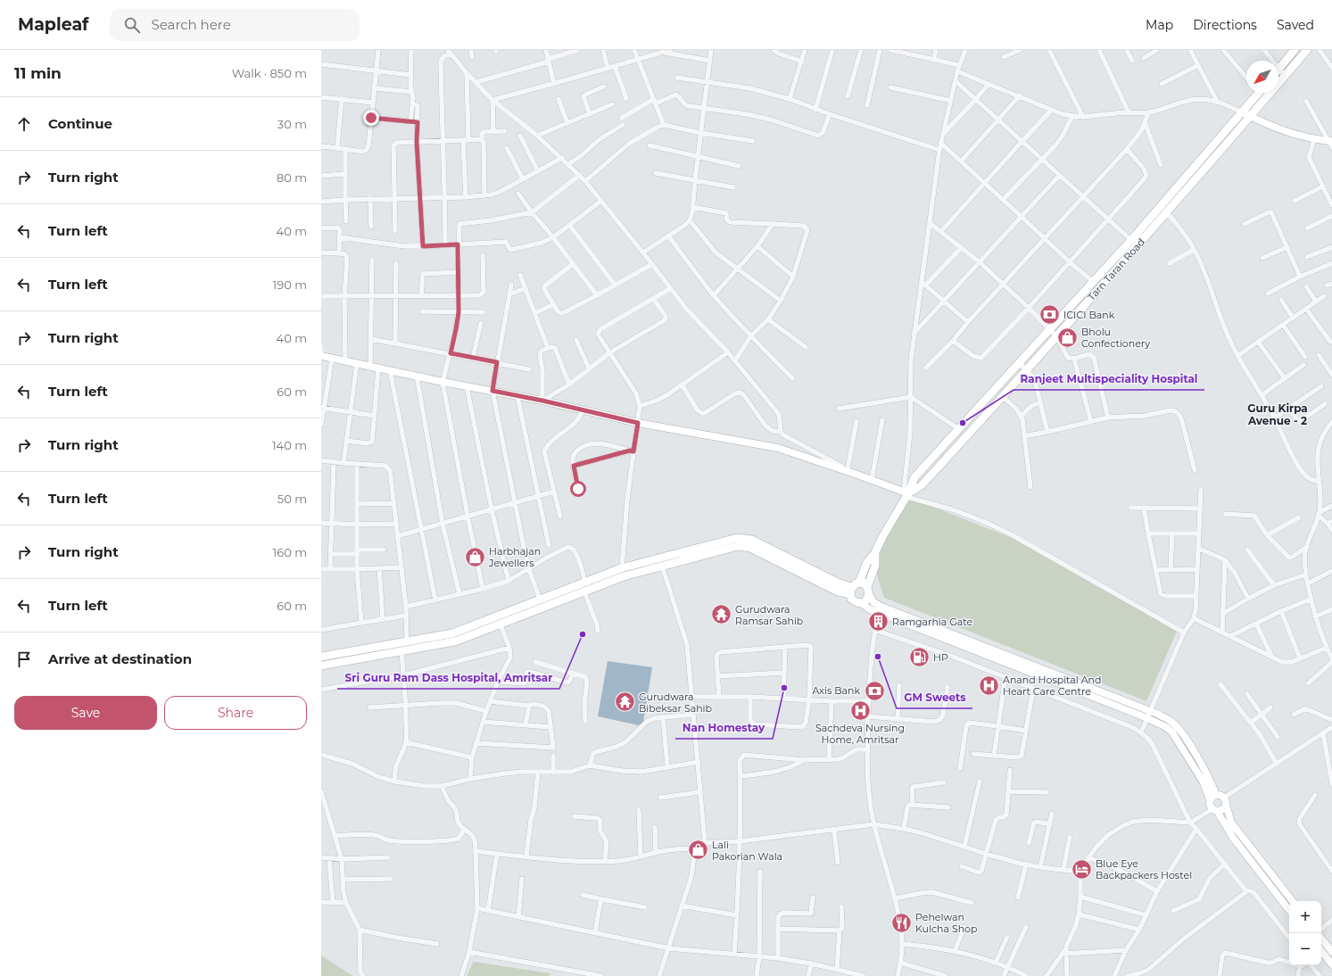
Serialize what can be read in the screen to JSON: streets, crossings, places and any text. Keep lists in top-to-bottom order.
{
  "streets": {
    "main road": ["Tarn Taran Road"]
  },
  "districts": ["Guru Kirpa Avenue - 2"],
  "places": {
    "bank": ["ICICI Bank", "Axis Bank"],
    "shop": ["Bholu Confectionery", "Harbhajan Jewellers", "Lali Pakorian Wala"],
    "other": [
      "Ranjeet Multispeciality Hospital",
      "Sri Guru Ram Dass Hospital, Amritsar",
      "GM Sweets",
      "Nan Homestay"
    ],
    "temple": ["Gurudwara Ramsar Sahib", "Gurudwara Bibeksar Sahib"],
    "building": ["Ramgarhia Gate"],
    "fuel station": ["HP"],
    "hospital": ["Anand Hospital And Heart Care Centre", "Sachdeva Nursing Home, Amritsar"],
    "hotel": ["Blue Eye Backpackers Hostel"],
    "restaurant": ["Pehelwan Kulcha Shop"]
  },
  "north": "bottom left",
  "page": {
    "header": "Mapleaf",
    "search": "Search here",
    "nav": ["Map", "Directions", "Saved"],
    "heading": ["11 min", "Walk · 850 m"],
    "list": [
      ["Continue", "30 m"],
      ["Turn right", "80 m"],
      ["Turn left", "40 m"],
      ["Turn left", "190 m"],
      ["Turn right", "40 m"],
      ["Turn left", "60 m"],
      ["Turn right", "140 m"],
      ["Turn left", "50 m"],
      ["Turn right", "160 m"],
      ["Turn left", "60 m"],
      "Arrive at destination"
    ],
    "buttons": ["Save", "Share"],
    "map_buttons": ["+", "−"]
  }
}
